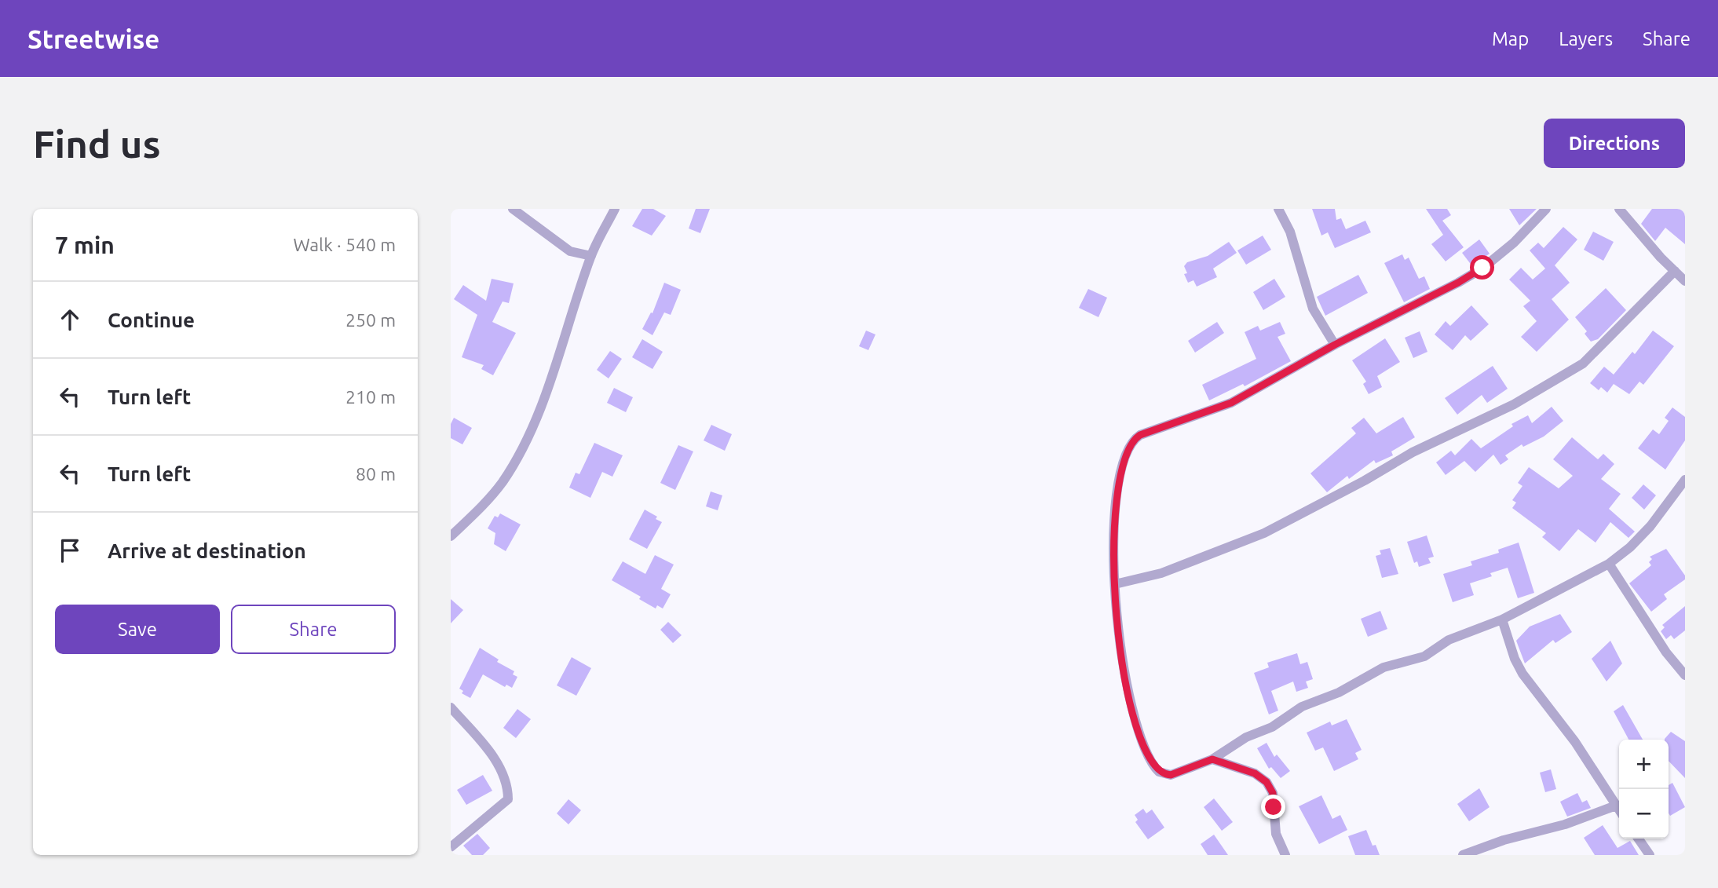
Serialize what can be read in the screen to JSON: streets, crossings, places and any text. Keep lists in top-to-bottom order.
{
  "page": {
    "header": "Streetwise",
    "nav": ["Map", "Layers", "Share"],
    "buttons": [
      "Directions",
      ["Save", "Share"]
    ],
    "title": "Find us",
    "heading": ["7 min", "Walk · 540 m"],
    "list": [
      ["Continue", "250 m"],
      ["Turn left", "210 m"],
      ["Turn left", "80 m"],
      "Arrive at destination"
    ],
    "map_buttons": ["+", "−"]
  }
}
